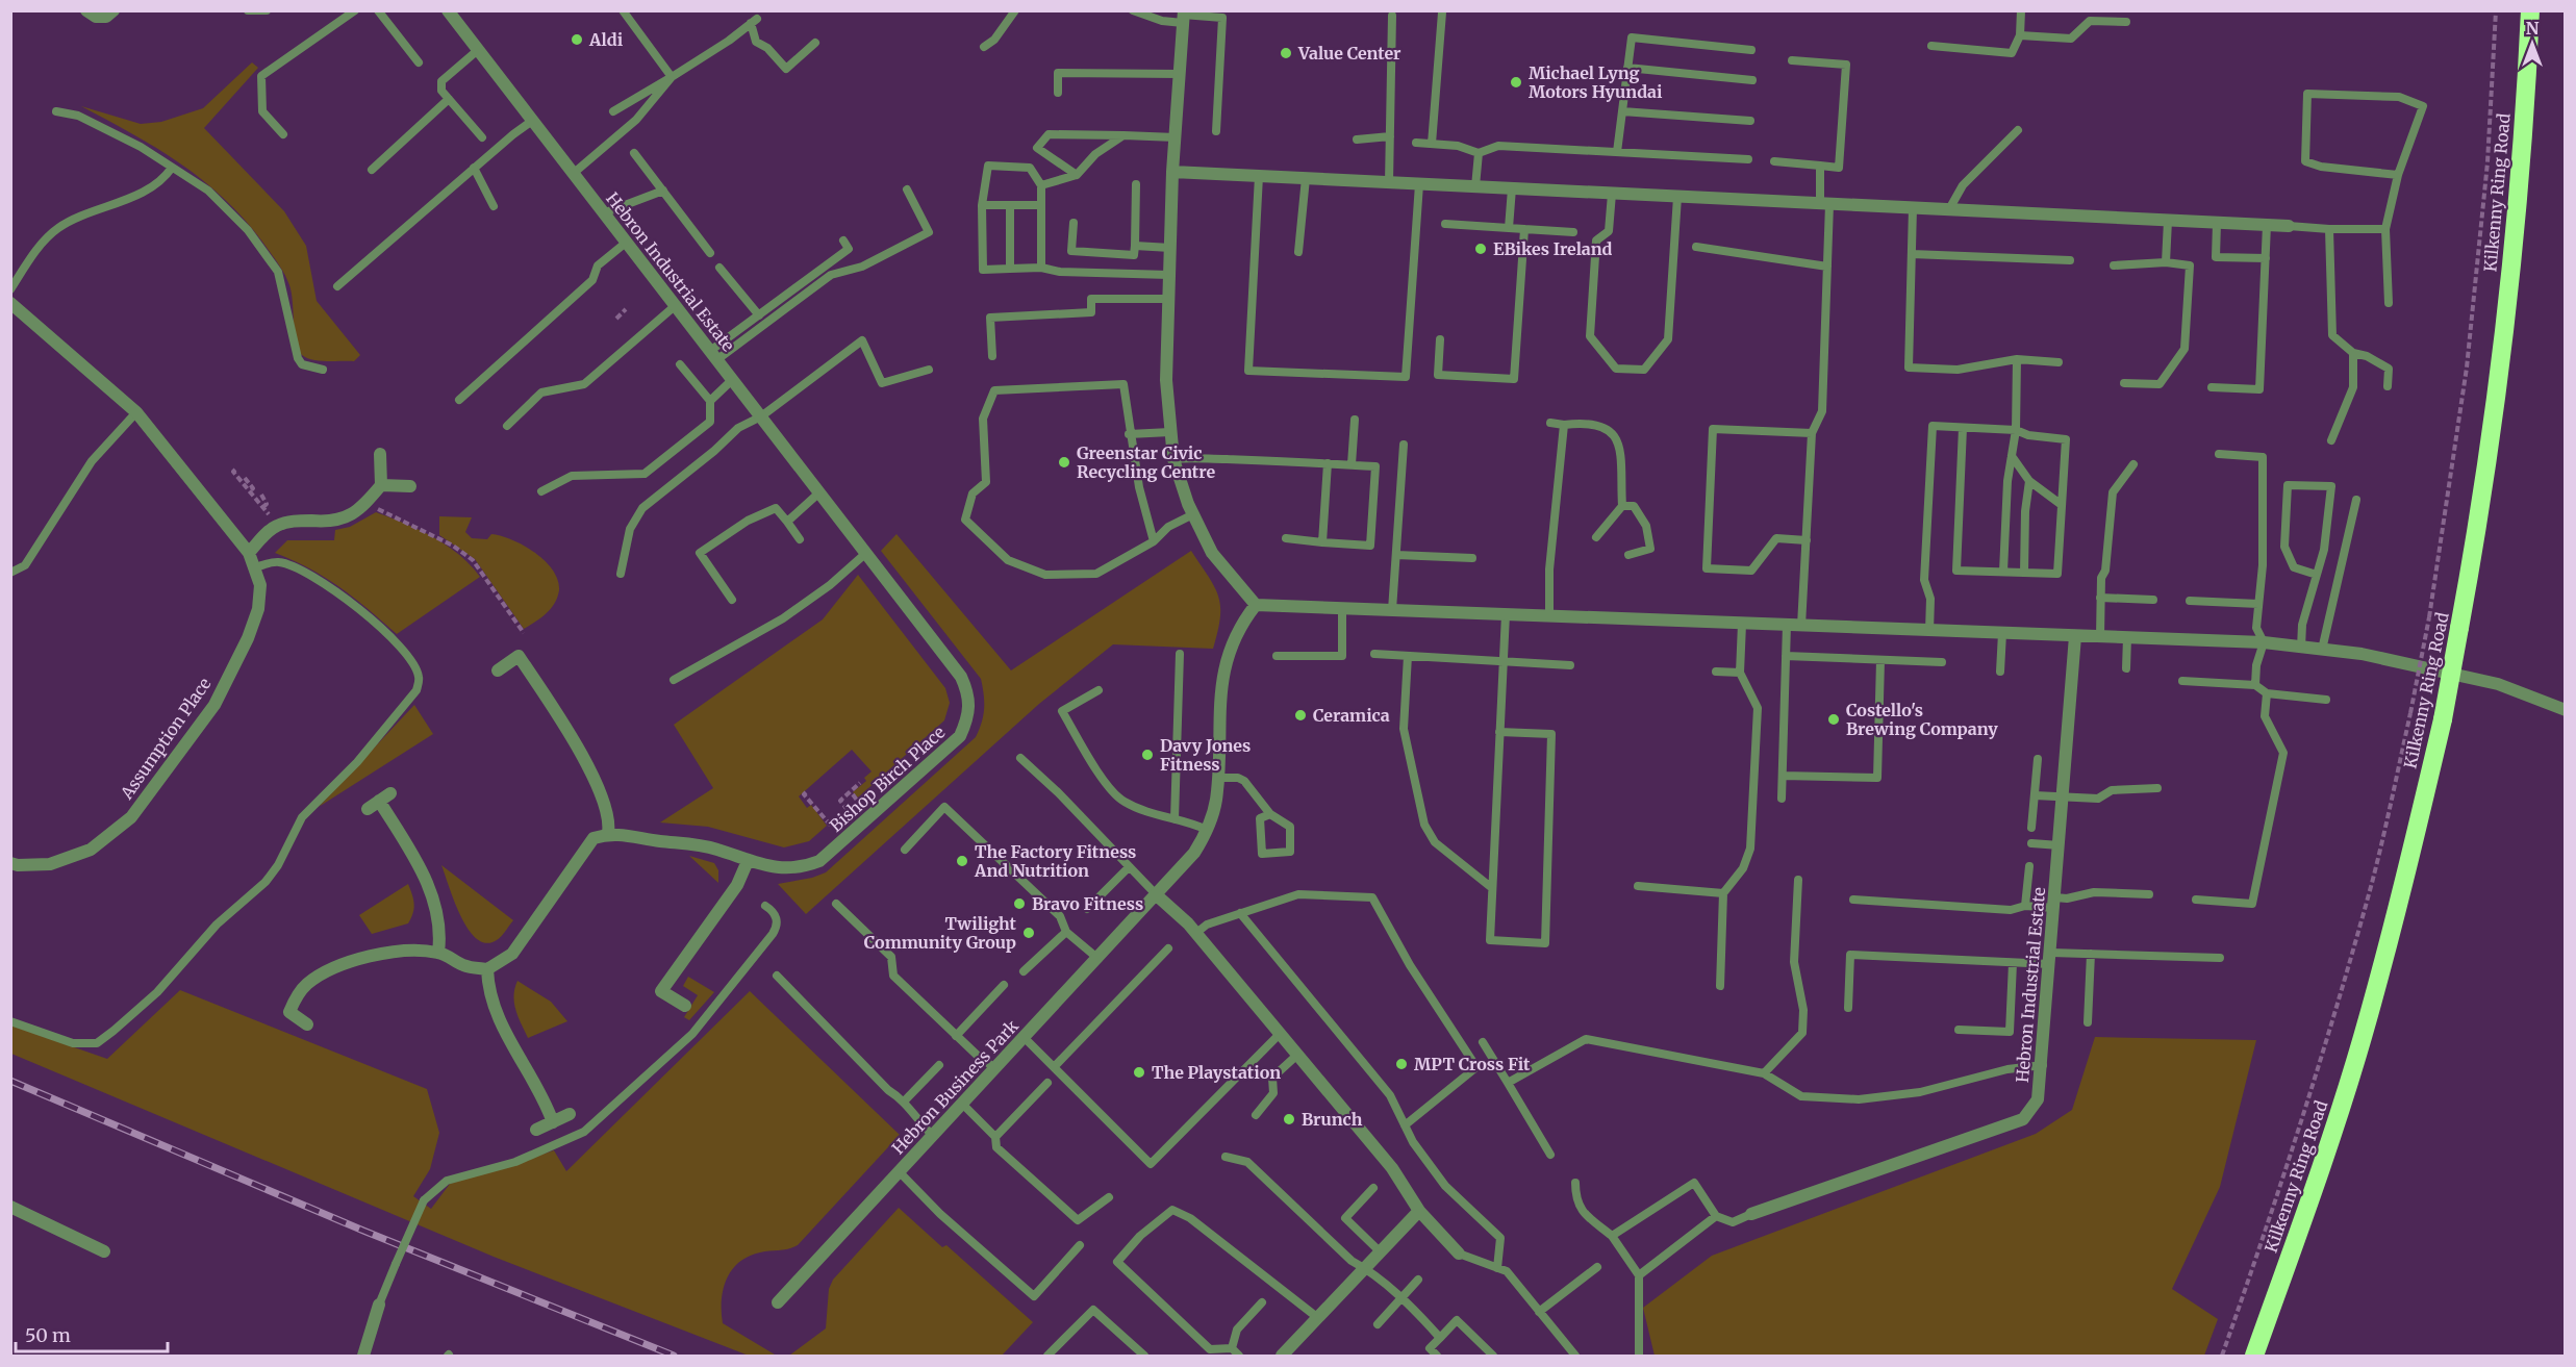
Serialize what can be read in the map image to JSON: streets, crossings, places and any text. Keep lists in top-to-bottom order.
{
  "streets": {
    "highway": ["Kilkenny Ring Road"],
    "street": [
      "Hebron Industrial Estate",
      "Assumption Place",
      "Bishop Birch Place",
      "Hebron Business Park"
    ]
  },
  "crossings": [
    ["Hebron Industrial Estate", "Bishop Birch Place"]
  ],
  "places": [
    "Aldi",
    "Value Center",
    "Michael Lyng Motors Hyundai",
    "EBikes Ireland",
    "Greenstar Civic Recycling Centre",
    "Ceramica",
    "Costello's Brewing Company",
    "Davy Jones Fitness",
    "The Factory Fitness And Nutrition",
    "Bravo Fitness",
    "Twilight Community Group",
    "MPT Cross Fit",
    "The Playstation",
    "Brunch"
  ],
  "scale_bar": "50 m",
  "north": "top"
}
